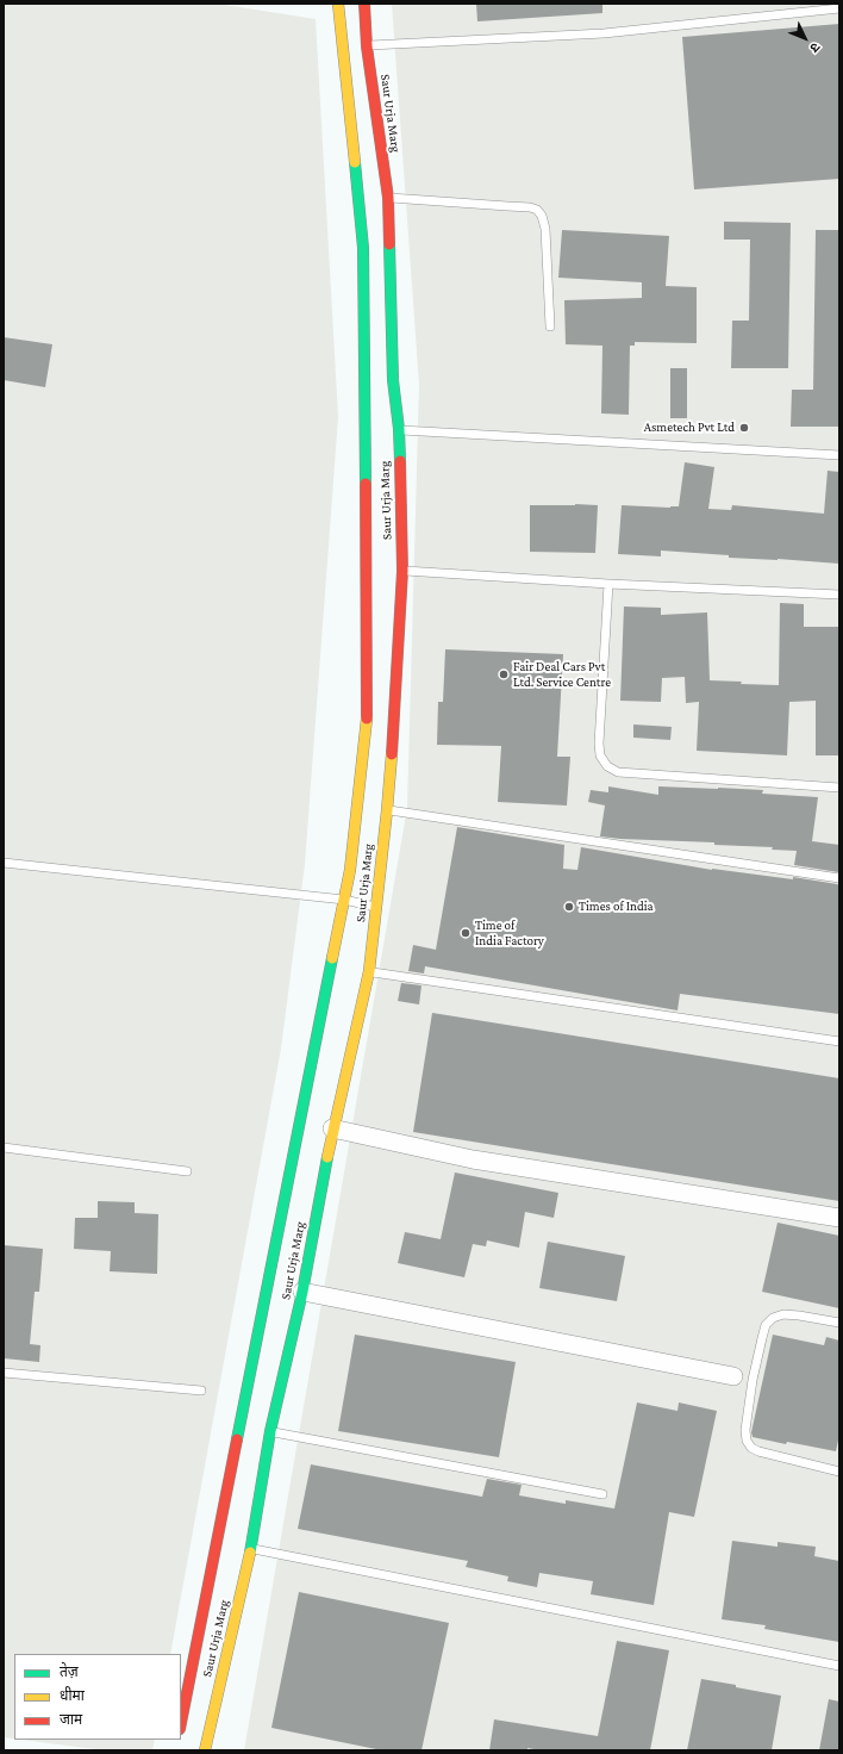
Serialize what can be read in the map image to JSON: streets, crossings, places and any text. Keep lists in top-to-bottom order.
{
  "streets": {
    "street": ["Saur Urja Marg"]
  },
  "places": [
    "Asmetech Pvt Ltd",
    "Fair Deal Cars Pvt Ltd. Service Centre",
    "Times of India",
    "Time of India Factory"
  ],
  "legend": ["तेज़", "धीमा", "जाम"],
  "north": "bottom right"
}
